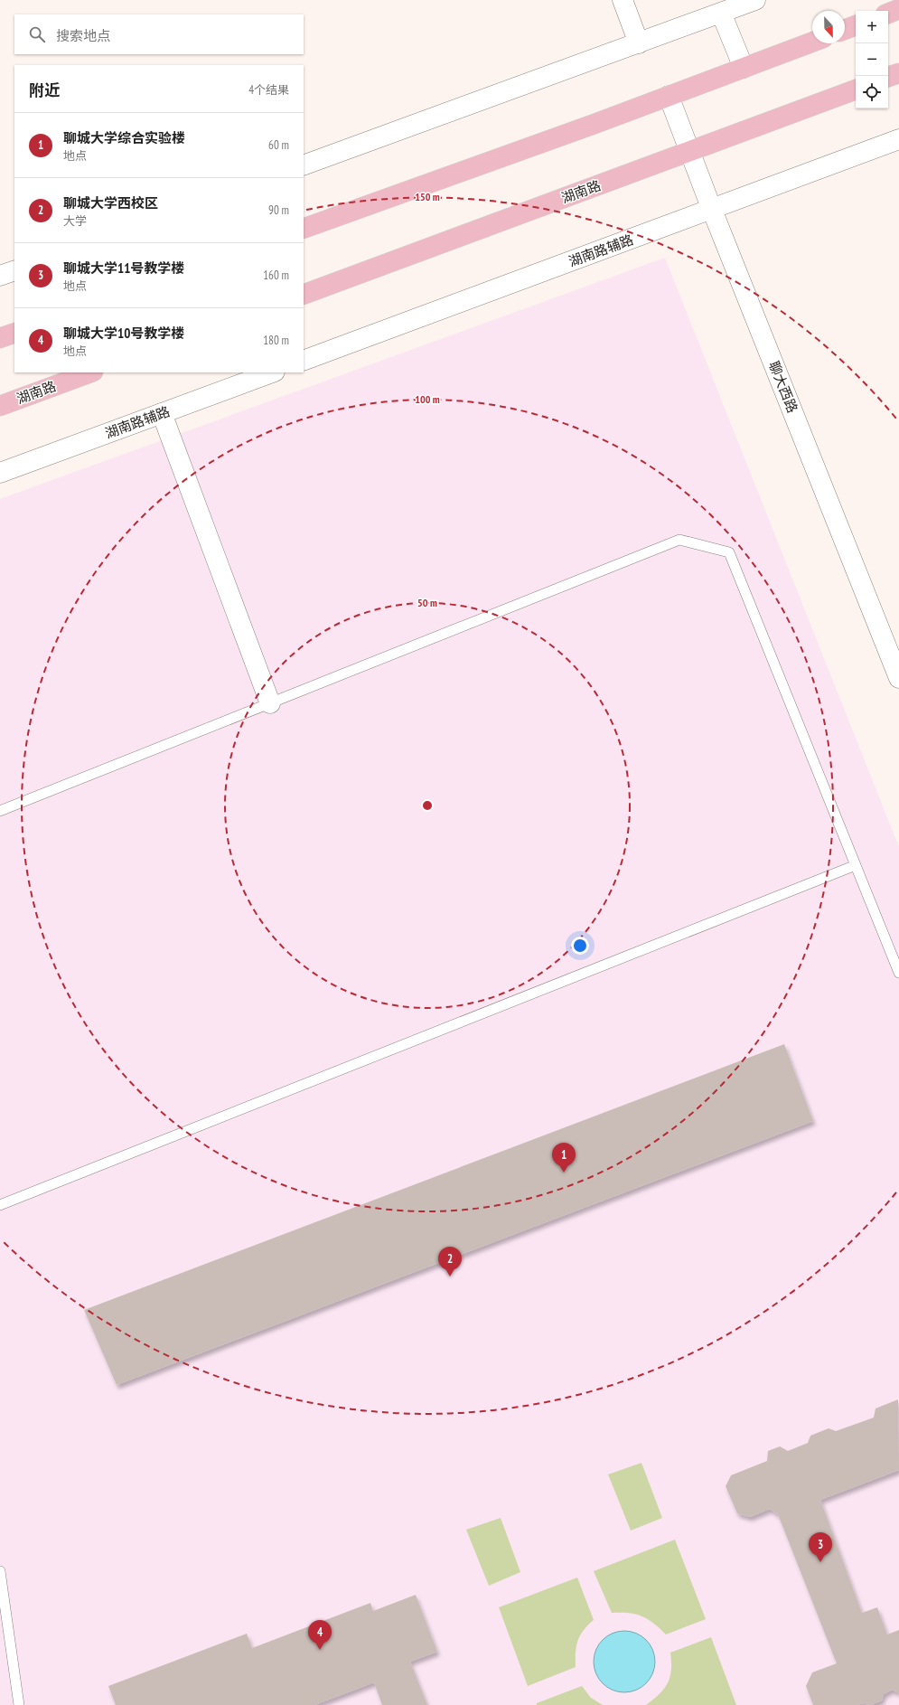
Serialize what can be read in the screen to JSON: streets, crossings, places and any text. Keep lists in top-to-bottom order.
{
  "streets": {
    "main road": ["湖南路"],
    "street": ["湖南路辅路", "聊大西路"]
  },
  "crossings": [
    ["湖南路", "聊大西路"],
    ["湖南路辅路", "聊大西路"]
  ],
  "north": "bottom",
  "page": {
    "map_buttons": ["+", "−"],
    "search": "搜索地点",
    "heading": ["附近", "4个结果"],
    "list": [
      {
        "mark": "1",
        "name": "聊城大学综合实验楼",
        "note": "地点",
        "value": "60 m"
      },
      {
        "mark": "2",
        "name": "聊城大学西校区",
        "note": "大学",
        "value": "90 m"
      },
      {
        "mark": "3",
        "name": "聊城大学11号教学楼",
        "note": "地点",
        "value": "160 m"
      },
      {
        "mark": "4",
        "name": "聊城大学10号教学楼",
        "note": "地点",
        "value": "180 m"
      }
    ],
    "pins": [
      "1",
      "2",
      "3",
      "4"
    ]
  },
  "rings": ["150 m", "100 m", "50 m"]
}
